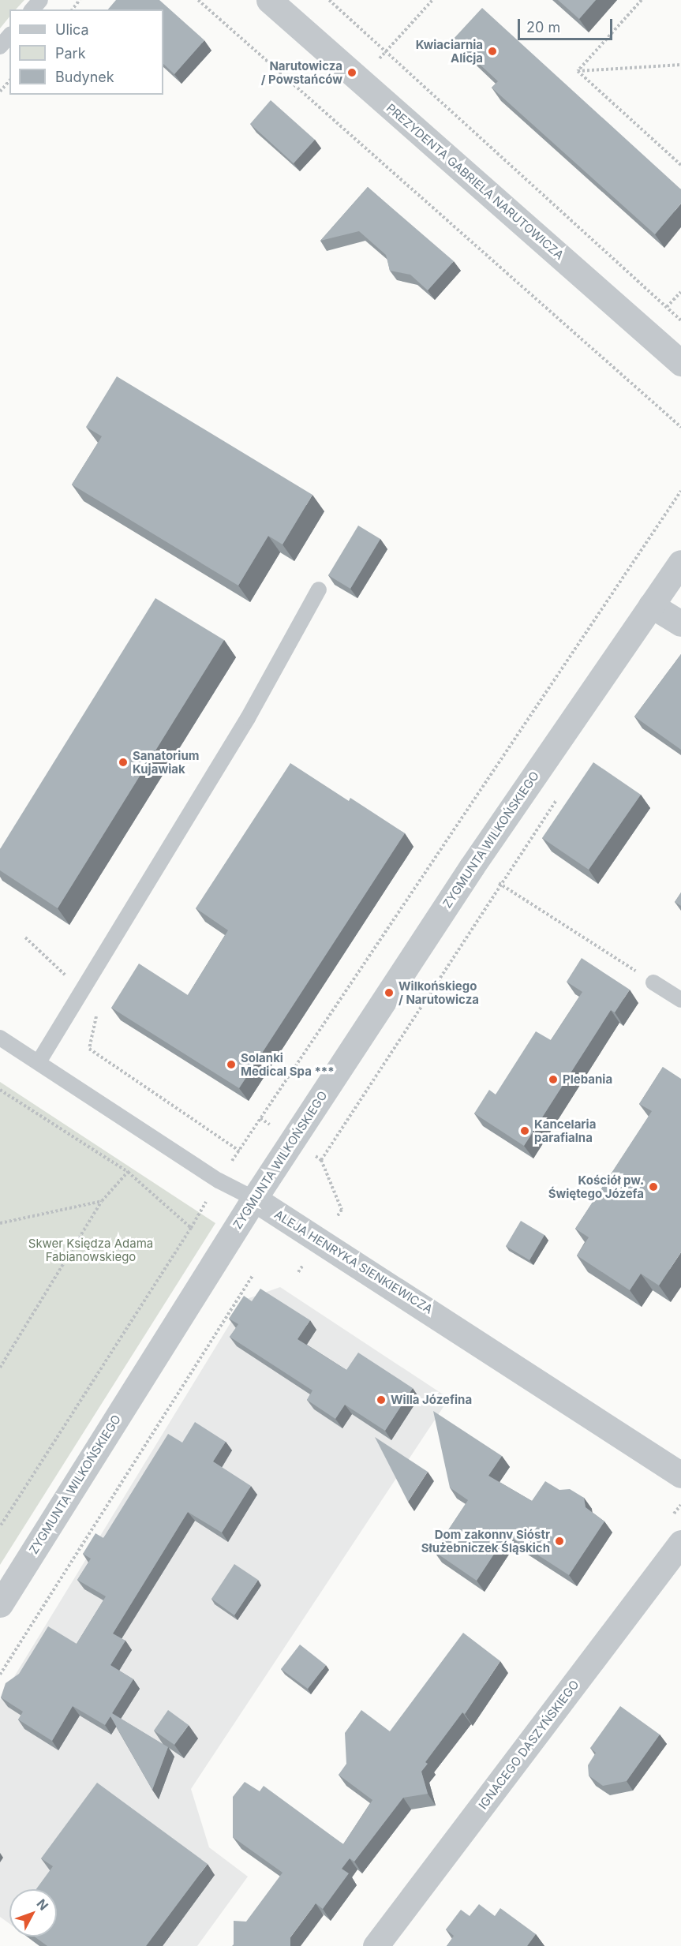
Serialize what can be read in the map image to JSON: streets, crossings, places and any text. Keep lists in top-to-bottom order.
{
  "streets": {
    "street": [
      "PREZYDENTA GABRIELA NARUTOWICZA",
      "ZYGMUNTA WILKOŃSKIEGO",
      "ALEJA HENRYKA SIENKIEWICZA",
      "IGNACEGO DASZYŃSKIEGO"
    ]
  },
  "crossings": [
    ["ZYGMUNTA WILKOŃSKIEGO", "ALEJA HENRYKA SIENKIEWICZA"]
  ],
  "parks": ["Skwer Księdza Adama Fabianowskiego"],
  "places": [
    "Kwiaciarnia Alicja",
    "Narutowicza / Powstańców",
    "Sanatorium Kujawiak",
    "Wilkońskiego / Narutowicza",
    "Solanki Medical Spa ***",
    "Plebania",
    "Kancelaria parafialna",
    "Kościół pw. Świętego Józefa",
    "Willa Józefina",
    "Dom zakonny Sióstr Służebniczek Śląskich"
  ],
  "legend": ["Ulica", "Park", "Budynek"],
  "scale_bar": "20 m",
  "north": "top right"
}
